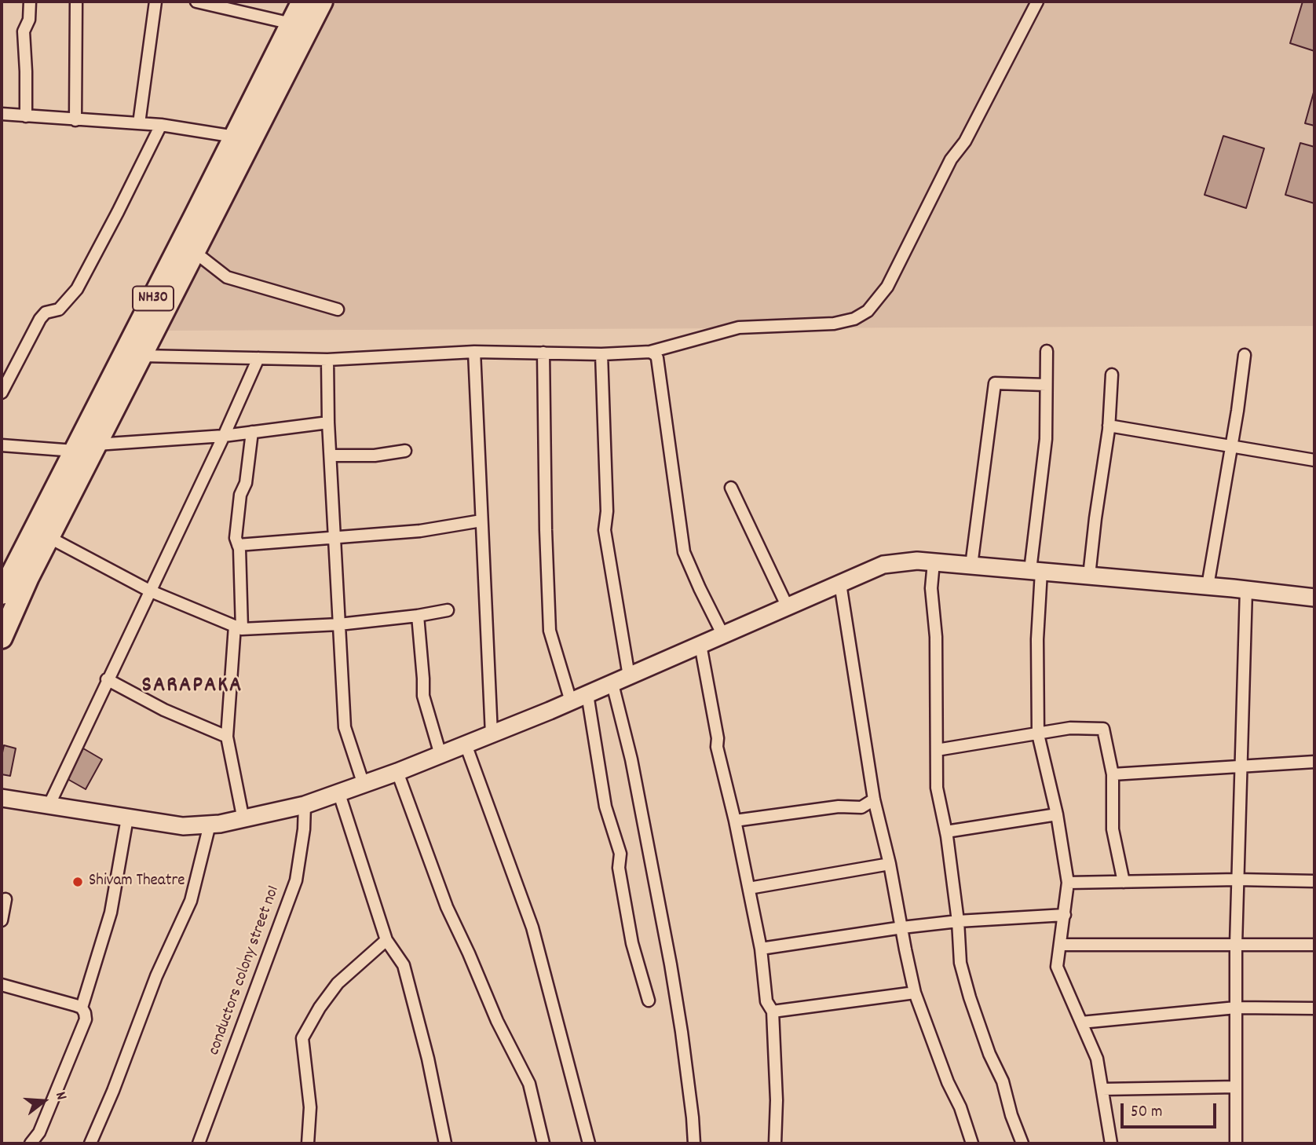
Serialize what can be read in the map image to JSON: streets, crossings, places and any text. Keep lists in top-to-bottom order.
{
  "streets": {
    "highway": ["NH30"],
    "street": ["conductors colony street no1"]
  },
  "districts": ["SARAPAKA"],
  "places": ["Shivam Theatre"],
  "scale_bar": "50 m",
  "north": "right"
}
